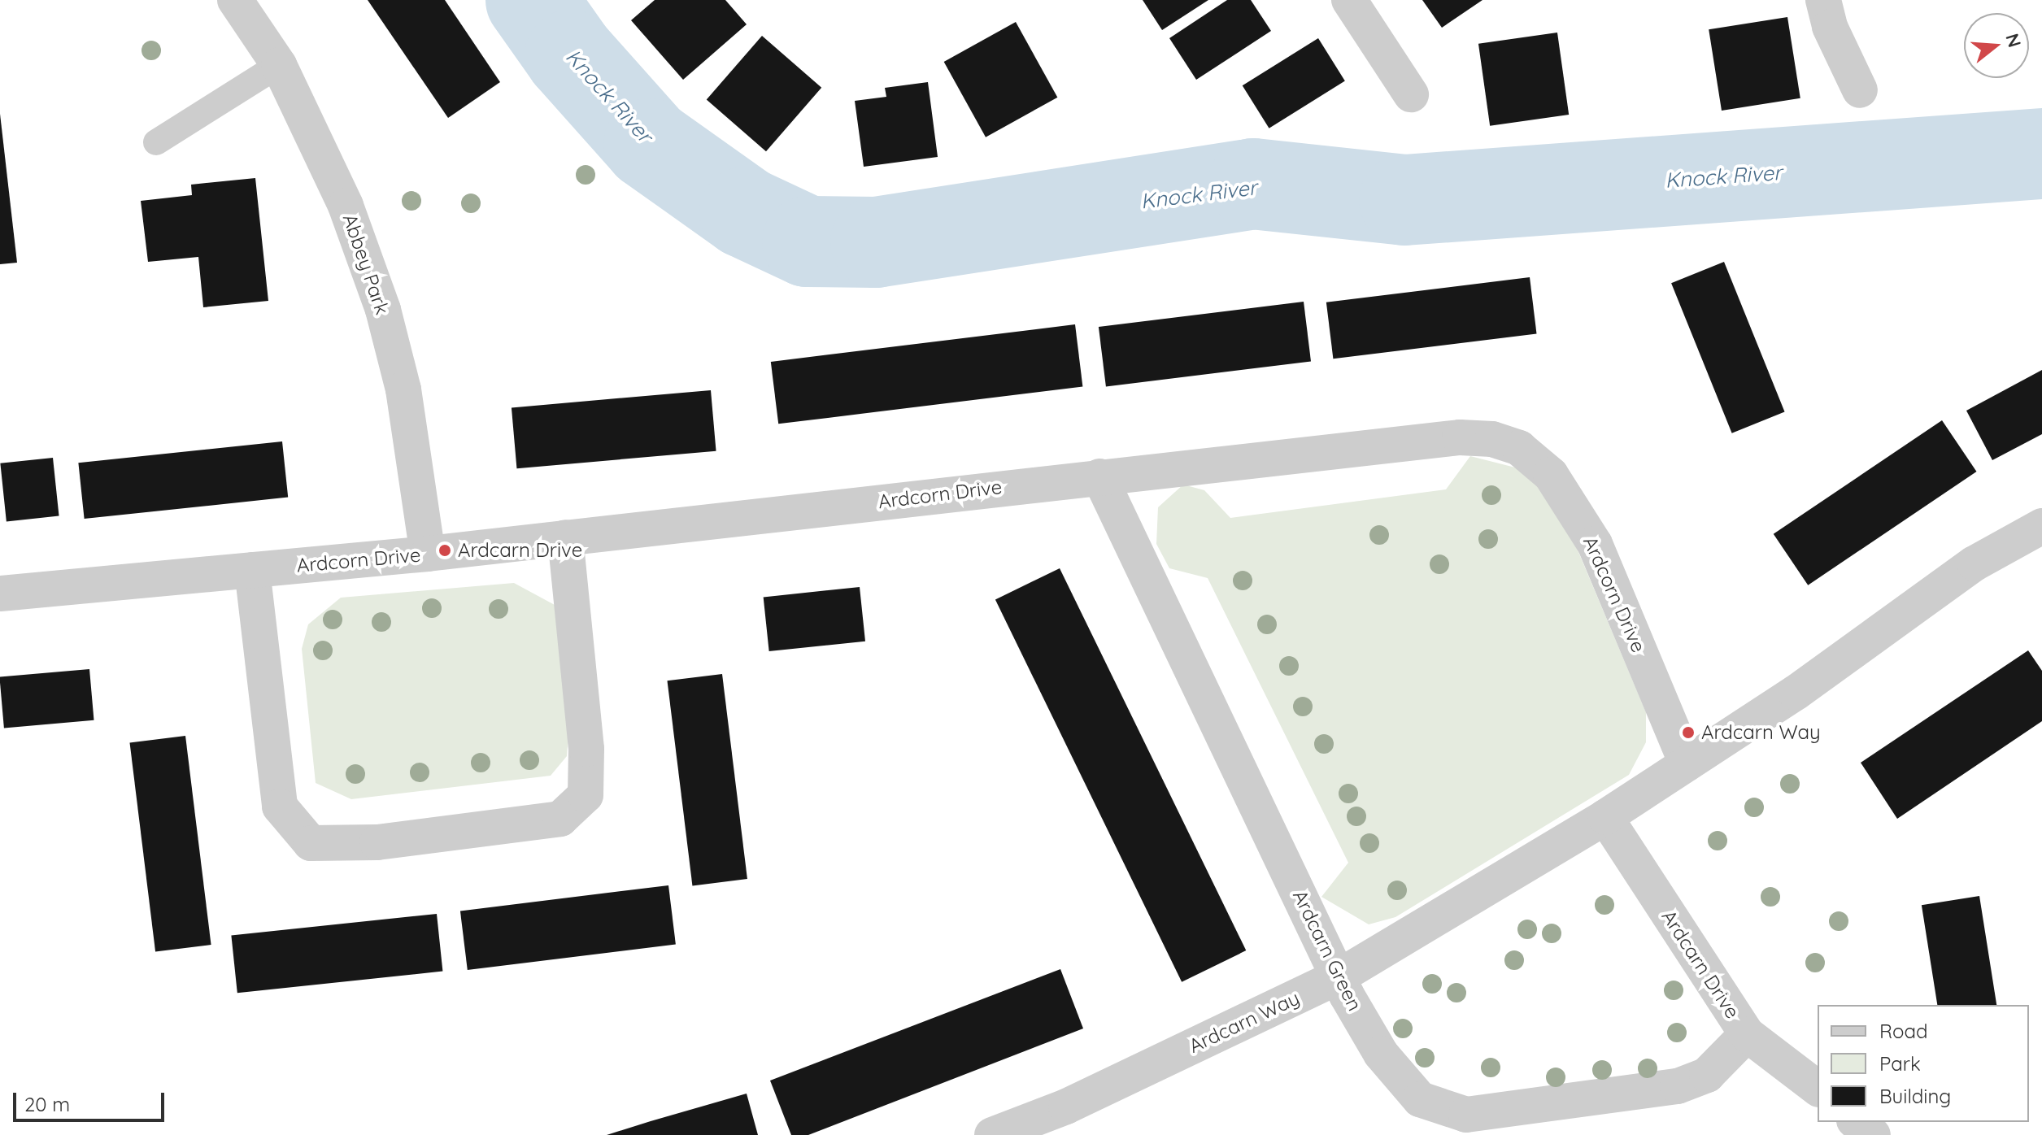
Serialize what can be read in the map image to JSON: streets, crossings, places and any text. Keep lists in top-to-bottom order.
{
  "streets": {
    "street": [
      "Abbey Park",
      "Ardcorn Drive",
      "Ardcarn Green",
      "Ardcarn Drive",
      "Ardcarn Way"
    ]
  },
  "crossings": [
    ["Abbey Park", "Ardcorn Drive"],
    ["Ardcorn Drive", "Ardcarn Green"],
    ["Ardcorn Drive", "Ardcarn Way"],
    ["Ardcarn Green", "Ardcarn Drive"],
    ["Ardcarn Green", "Ardcarn Way"],
    ["Ardcarn Drive", "Ardcarn Way"]
  ],
  "water": ["Knock River"],
  "places": ["Ardcarn Drive", "Ardcarn Way"],
  "legend": ["Road", "Park", "Building"],
  "scale_bar": "20 m",
  "north": "right"
}
